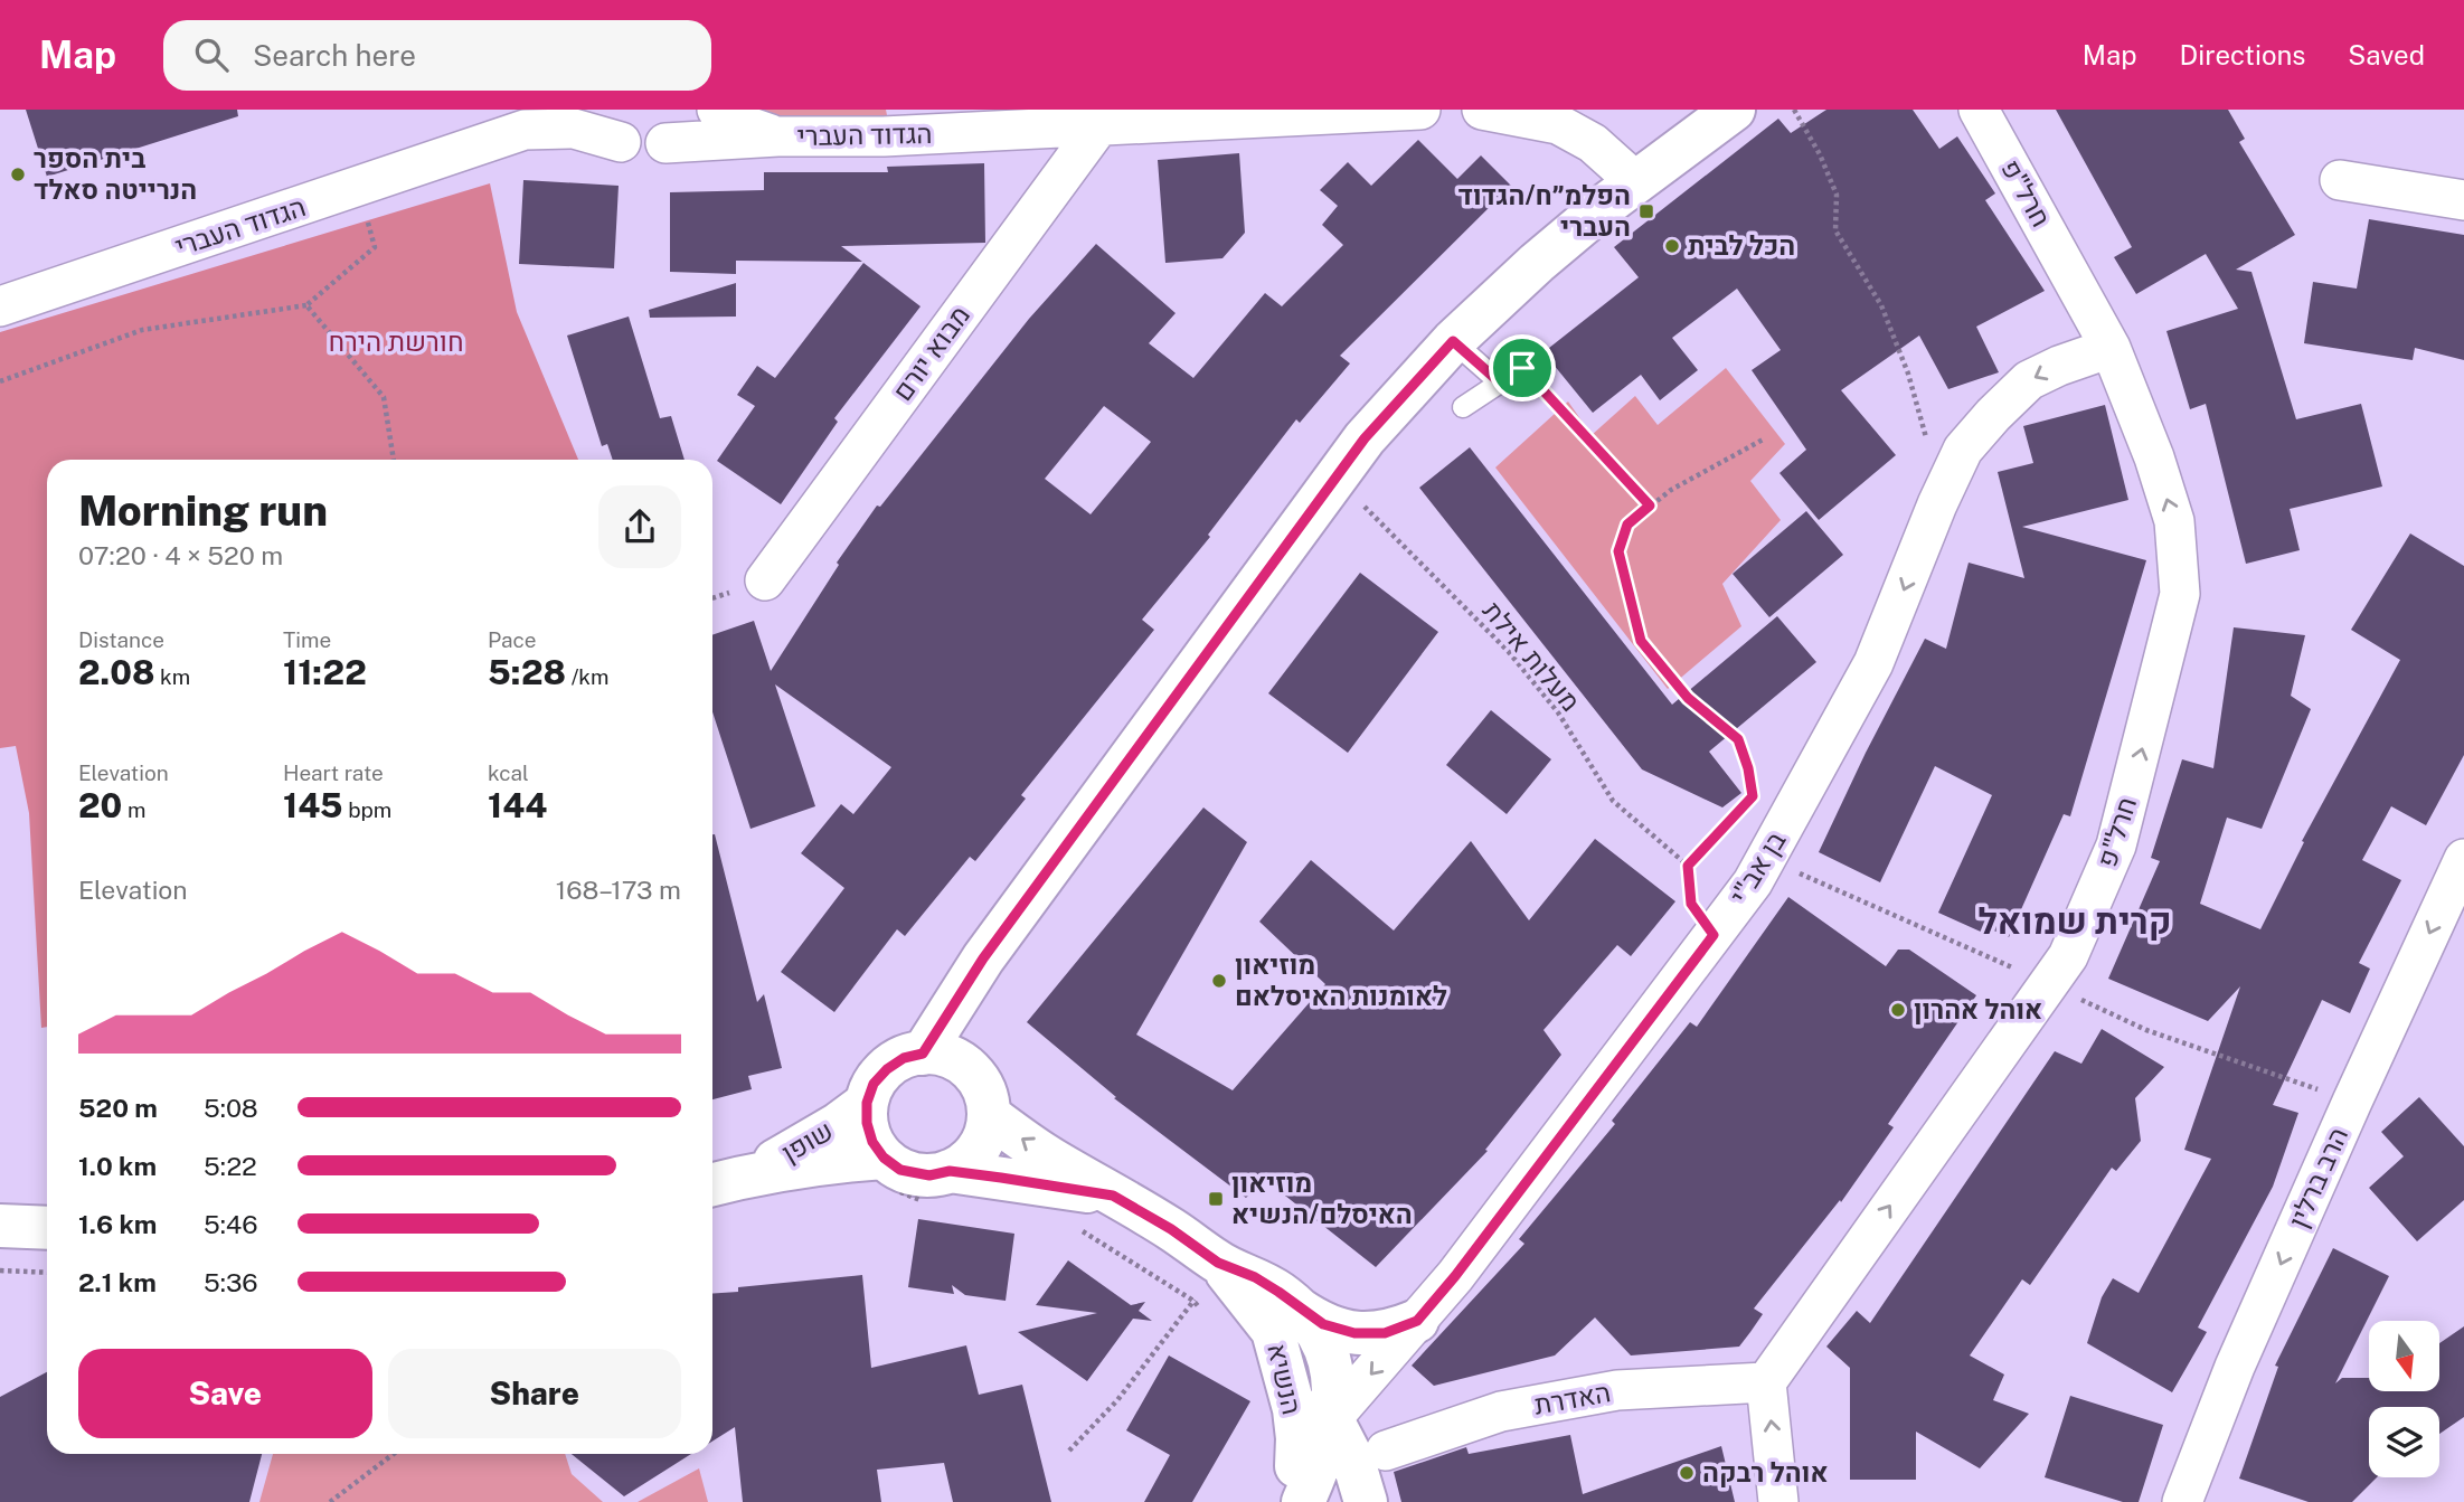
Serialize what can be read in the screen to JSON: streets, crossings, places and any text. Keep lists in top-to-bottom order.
{
  "streets": {
    "street": [
      "הגדוד העברי",
      "חרל\"פ",
      "מבוא יורם",
      "בן אב\"י",
      "שופן",
      "הרב ברלין",
      "הנשיא",
      "האדרת"
    ],
    "path": ["מעלות אילת"]
  },
  "crossings": [
    ["הגדוד העברי", "מבוא יורם"],
    ["חרל\"פ", "בן אב\"י"],
    ["חרל\"פ", "האדרת"],
    ["בן אב\"י", "הנשיא"],
    ["שופן", "הנשיא"]
  ],
  "one_way": ["חרל\"פ", "בן אב\"י", "הרב ברלין"],
  "districts": ["קרית שמואל"],
  "parks": ["חורשת הירח"],
  "places": {
    "other": [
      "בית הספר הנרייטה סאלד",
      "הכל לבית",
      "מוזיאון לאומנות האיסלאם",
      "אוהל אהרון",
      "אוהל רבקה"
    ],
    "transit": ["הפלמ״ח/הגדוד העברי", "מוזיאון האיסלם/הנשיא"]
  },
  "north": "bottom",
  "page": {
    "header": "Map",
    "search": "Search here",
    "nav": ["Map", "Directions", "Saved"],
    "heading": ["Morning run", "07:20 · 4 × 520 m"],
    "stats": [
      ["Distance", "2.08 km"],
      ["Time", "11:22"],
      ["Pace", "5:28 /km"],
      ["Elevation", "20 m"],
      ["Heart rate", "145 bpm"],
      ["kcal", "144"]
    ],
    "chart": ["Elevation", "168–173 m"],
    "list": [
      {
        "name": "520 m",
        "note": "5:08"
      },
      {
        "name": "1.0 km",
        "note": "5:22"
      },
      {
        "name": "1.6 km",
        "note": "5:46"
      },
      {
        "name": "2.1 km",
        "note": "5:36"
      }
    ],
    "buttons": ["Save", "Share"]
  }
}
